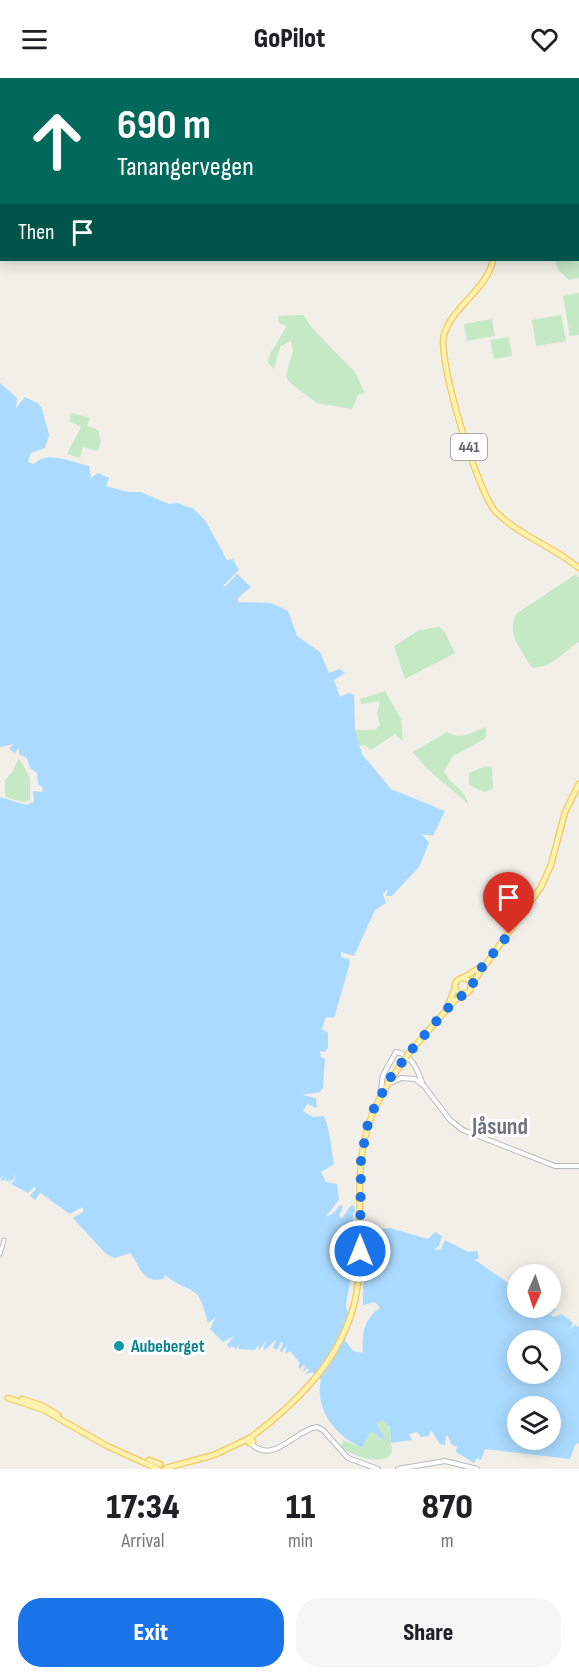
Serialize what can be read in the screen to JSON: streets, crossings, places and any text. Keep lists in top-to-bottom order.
{
  "streets": {
    "main road": ["441"]
  },
  "districts": ["Jåsund"],
  "places": ["Aubeberget"],
  "north": "bottom",
  "page": {
    "header": "GoPilot",
    "turn": ["690 m", "Tanangervegen"],
    "then": "Then",
    "eta": [
      "17:34",
      "Arrival",
      "11",
      "min",
      "870",
      "m"
    ],
    "buttons": ["Exit", "Share"]
  }
}
